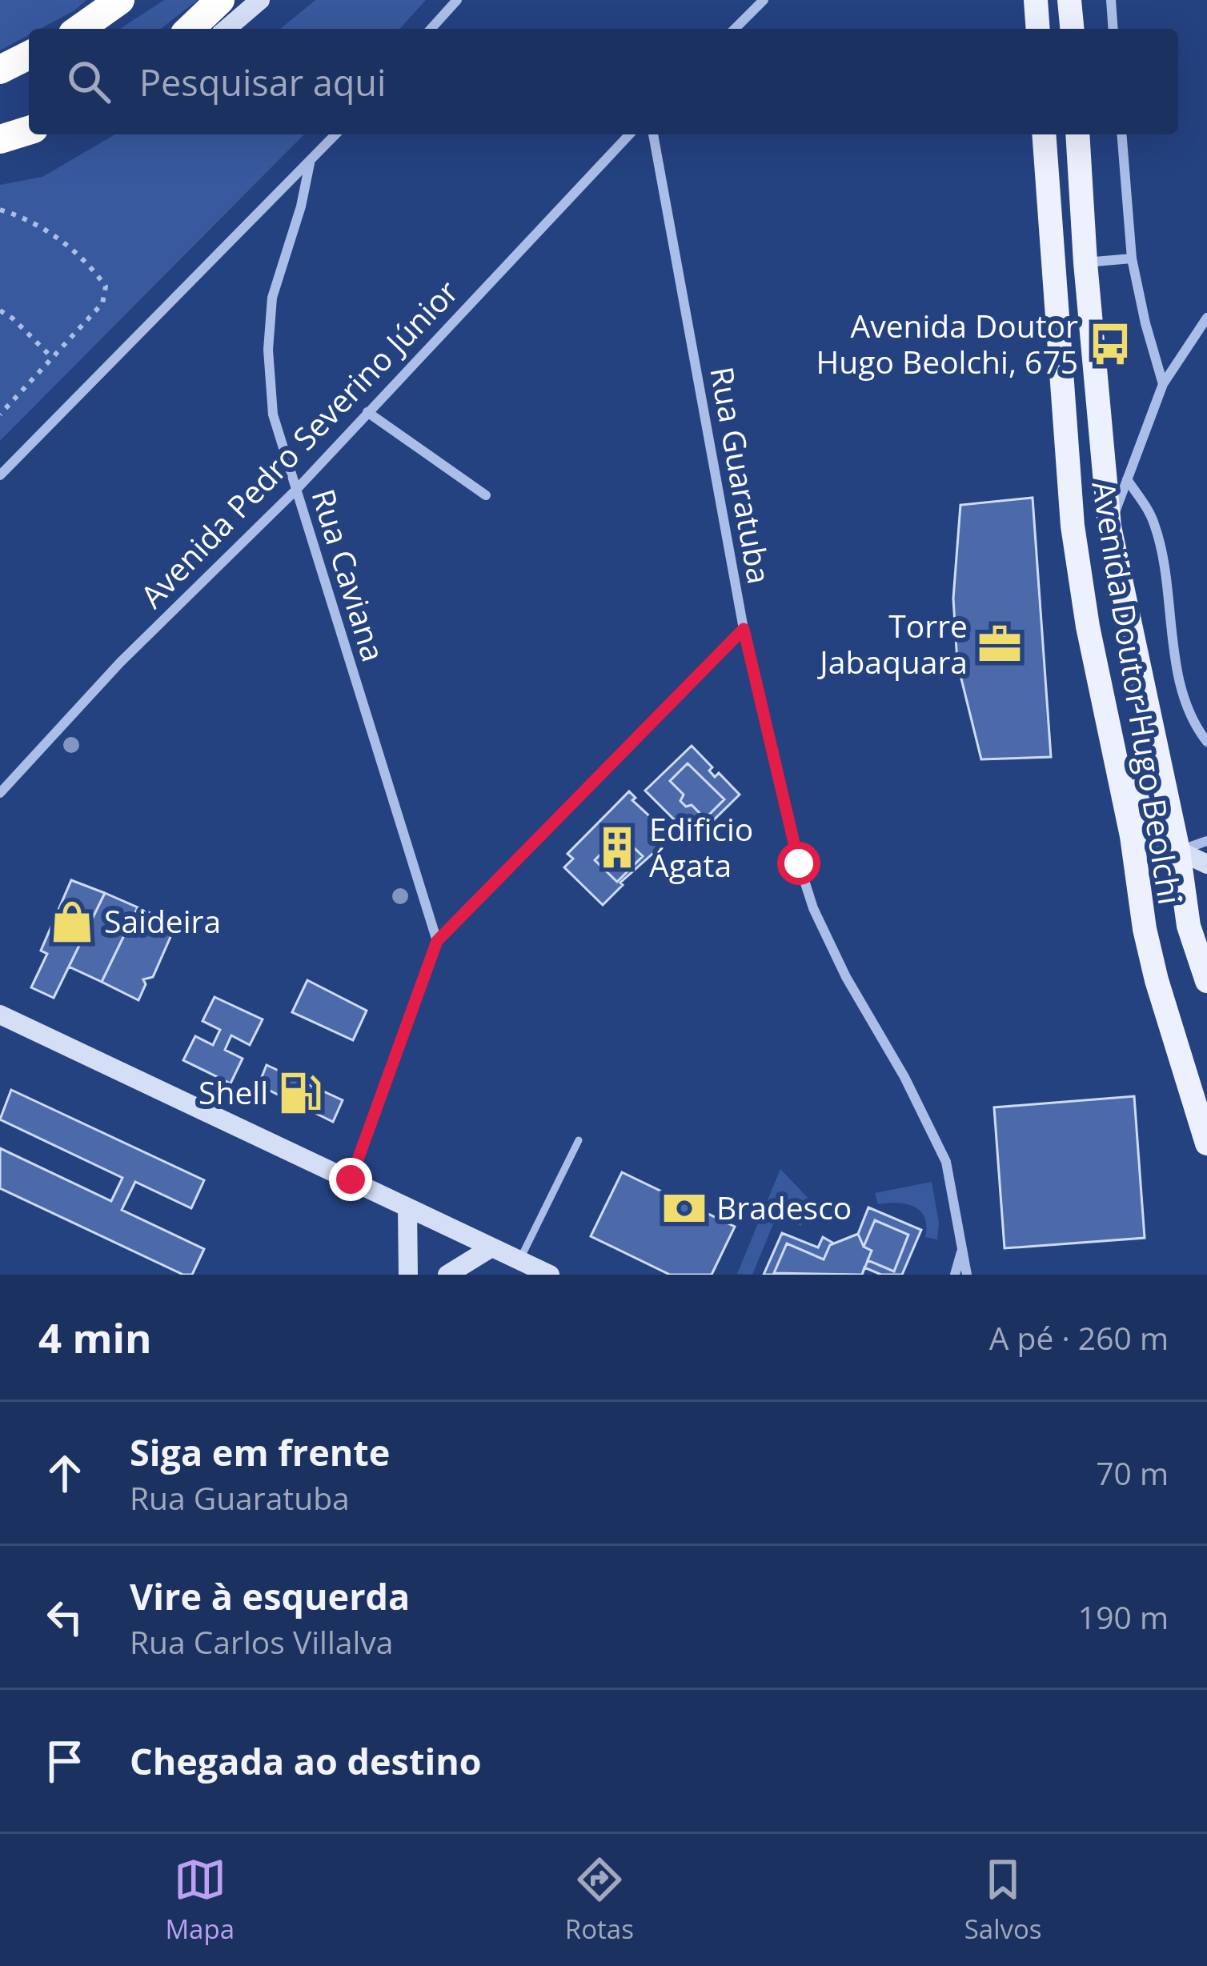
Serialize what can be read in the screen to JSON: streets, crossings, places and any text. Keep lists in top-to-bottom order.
{
  "streets": {
    "main road": ["Avenida Doutor Hugo Beolchi"],
    "street": ["Avenida Pedro Severino Júnior", "Rua Guaratuba", "Rua Caviana"]
  },
  "crossings": [
    ["Avenida Pedro Severino Júnior", "Rua Caviana"]
  ],
  "places": {
    "bus stop": ["Avenida Doutor Hugo Beolchi, 675"],
    "office": ["Torre Jabaquara"],
    "building": ["Edificio Ágata"],
    "shop": ["Saideira"],
    "fuel station": ["Shell"],
    "bank": ["Bradesco"]
  },
  "page": {
    "search": "Pesquisar aqui",
    "heading": ["4 min", "A pé · 260 m"],
    "list": [
      ["Siga em frente", "Rua Guaratuba", "70 m"],
      ["Vire à esquerda", "Rua Carlos Villalva", "190 m"],
      "Chegada ao destino"
    ],
    "nav": ["Mapa", "Rotas", "Salvos"]
  }
}
